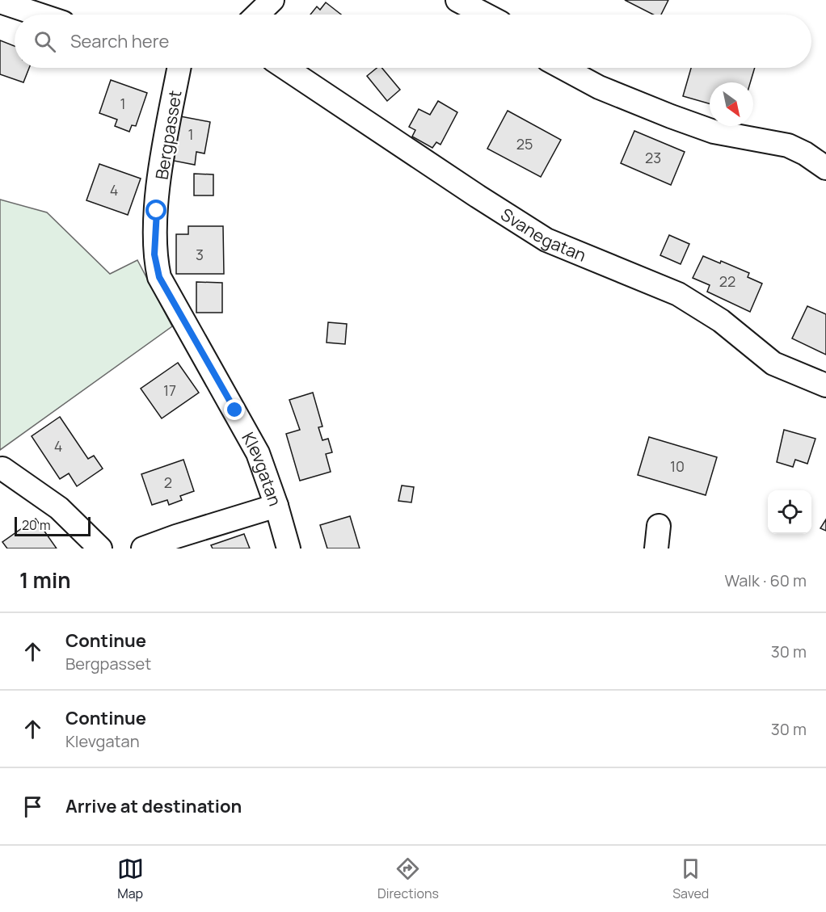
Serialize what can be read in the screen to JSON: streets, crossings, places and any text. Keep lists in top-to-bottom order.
{
  "streets": {
    "street": ["Bergpasset", "Svanegatan", "Klevgatan"]
  },
  "crossings": [
    ["Bergpasset", "Klevgatan"]
  ],
  "house_numbers": [
    "1",
    "1",
    "25",
    "23",
    "4",
    "3",
    "22",
    "17",
    "4",
    "10",
    "2"
  ],
  "scale_bar": "20 m",
  "north": "bottom right",
  "page": {
    "search": "Search here",
    "scale": "20 m",
    "heading": ["1 min", "Walk · 60 m"],
    "list": [
      ["Continue", "Bergpasset", "30 m"],
      ["Continue", "Klevgatan", "30 m"],
      "Arrive at destination"
    ],
    "nav": ["Map", "Directions", "Saved"]
  }
}
